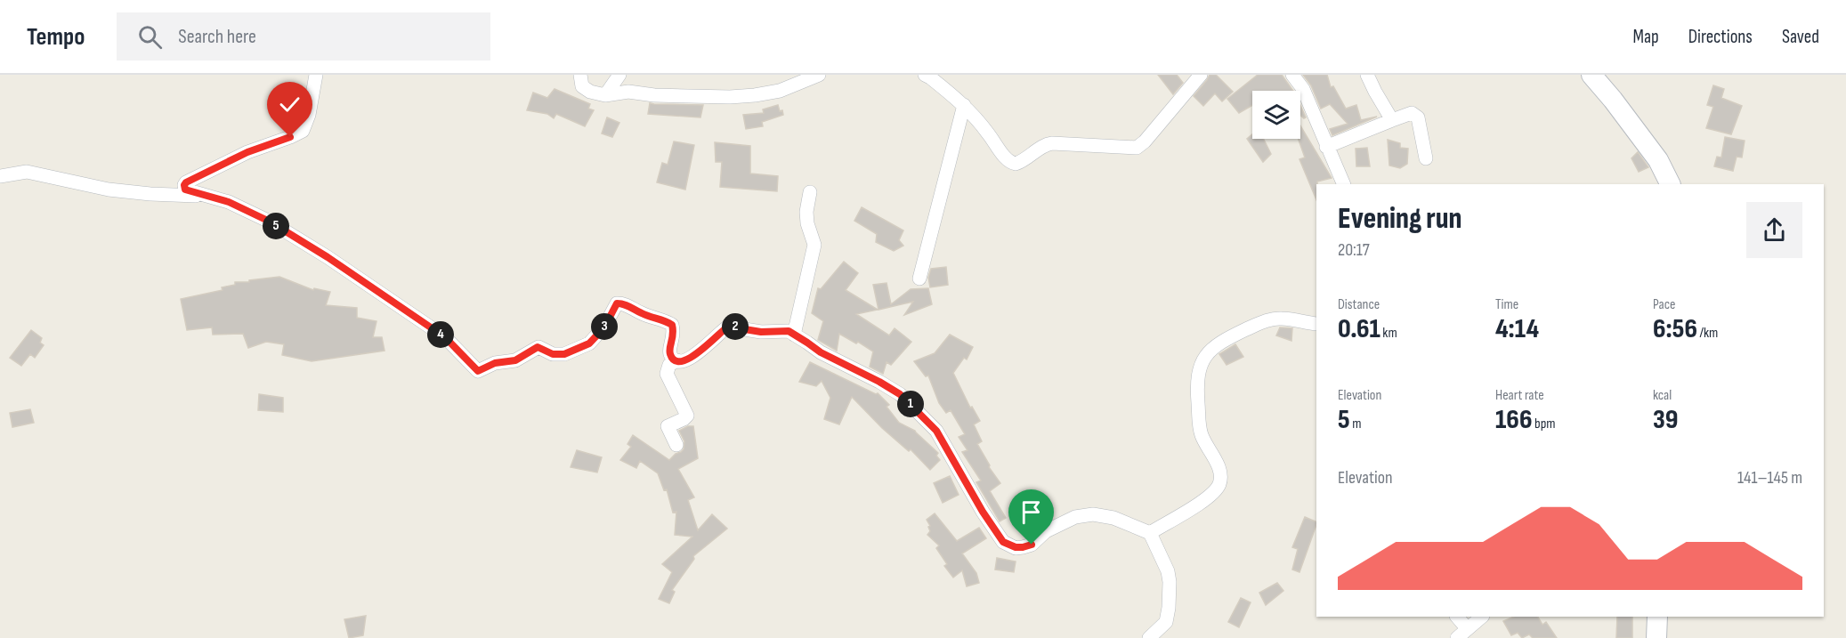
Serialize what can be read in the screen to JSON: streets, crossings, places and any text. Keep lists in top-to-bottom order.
{
  "page": {
    "header": "Tempo",
    "search": "Search here",
    "nav": ["Map", "Directions", "Saved"],
    "heading": ["Evening run", "20:17"],
    "pins": [
      "5",
      "2",
      "3",
      "4",
      "1"
    ],
    "stats": [
      ["Distance", "0.61 km"],
      ["Time", "4:14"],
      ["Pace", "6:56 /km"],
      ["Elevation", "5 m"],
      ["Heart rate", "166 bpm"],
      ["kcal", "39"]
    ],
    "chart": ["Elevation", "141–145 m"]
  }
}
